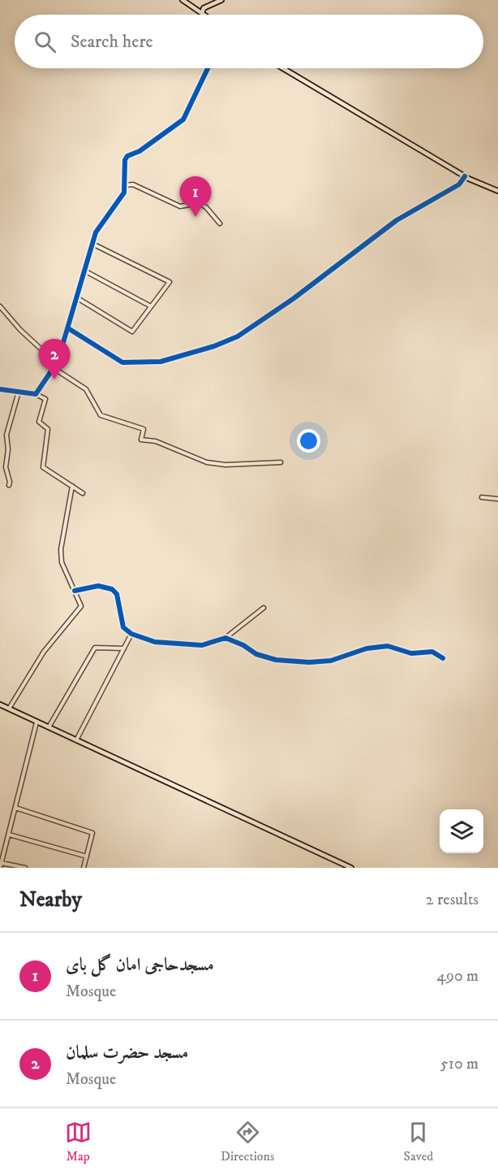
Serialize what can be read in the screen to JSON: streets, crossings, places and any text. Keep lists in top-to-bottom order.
{
  "page": {
    "search": "Search here",
    "pins": ["1", "2"],
    "heading": ["Nearby", "2 results"],
    "list": [
      {
        "mark": "1",
        "name": "مسجدحاجی امان گل بای",
        "note": "Mosque",
        "value": "490 m"
      },
      {
        "mark": "2",
        "name": "مسجد حضرت سلمان",
        "note": "Mosque",
        "value": "510 m"
      }
    ],
    "nav": ["Map", "Directions", "Saved"]
  }
}
